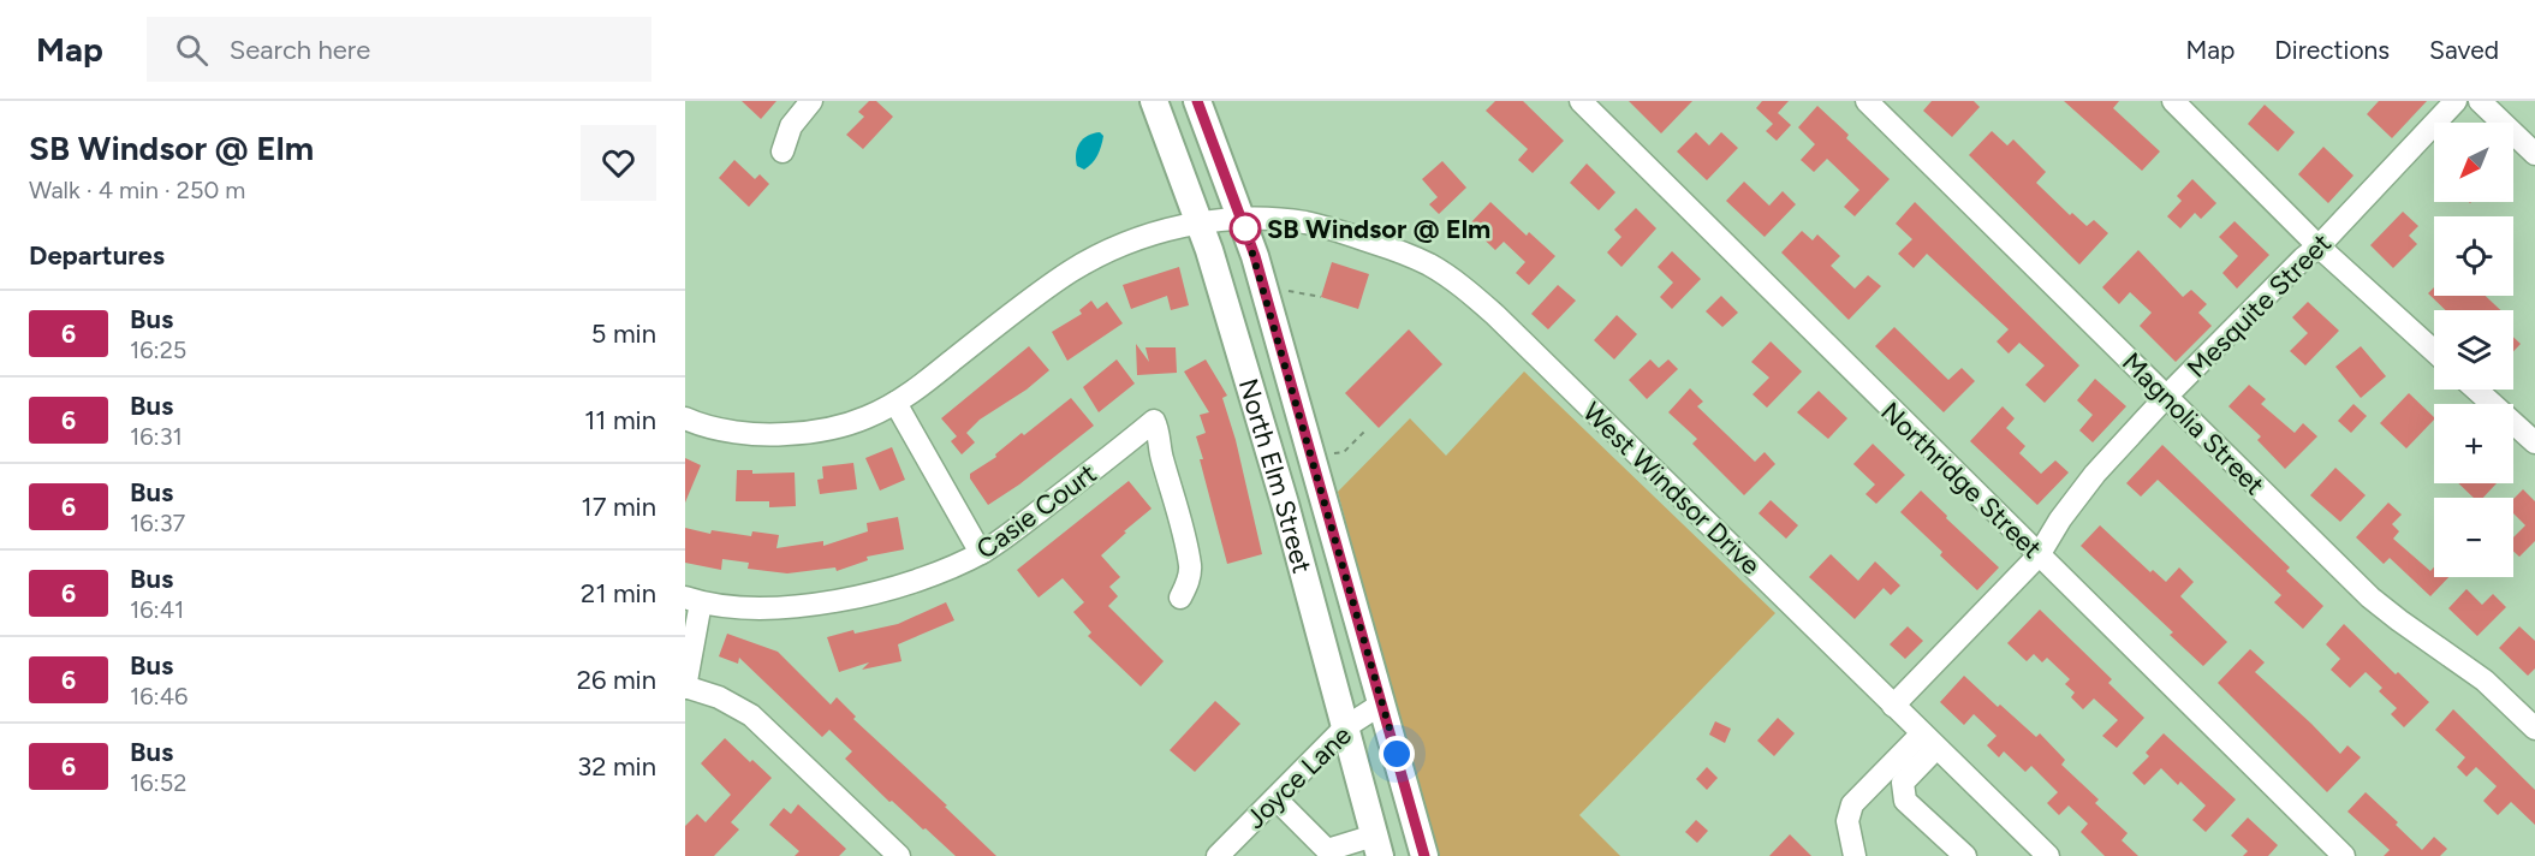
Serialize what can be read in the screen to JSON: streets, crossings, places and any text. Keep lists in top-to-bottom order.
{
  "streets": {
    "main road": ["North Elm Street"],
    "street": [
      "Mesquite Street",
      "Magnolia Street",
      "Northridge Street",
      "West Windsor Drive",
      "Casie Court",
      "Joyce Lane"
    ]
  },
  "crossings": [
    ["Mesquite Street", "Magnolia Street"],
    ["Mesquite Street", "Northridge Street"],
    ["Mesquite Street", "West Windsor Drive"],
    ["North Elm Street", "West Windsor Drive"],
    ["North Elm Street", "Joyce Lane"]
  ],
  "places": ["SB Windsor @ Elm"],
  "lines": ["bus line 6"],
  "north": "bottom left",
  "page": {
    "header": "Map",
    "search": "Search here",
    "nav": ["Map", "Directions", "Saved"],
    "heading": [
      ["SB Windsor @ Elm", "Walk · 4 min · 250 m"],
      "Departures"
    ],
    "map_buttons": ["+", "−"],
    "list": [
      {
        "mark": "6",
        "name": "Bus",
        "note": "16:25",
        "value": "5 min"
      },
      {
        "mark": "6",
        "name": "Bus",
        "note": "16:31",
        "value": "11 min"
      },
      {
        "mark": "6",
        "name": "Bus",
        "note": "16:37",
        "value": "17 min"
      },
      {
        "mark": "6",
        "name": "Bus",
        "note": "16:41",
        "value": "21 min"
      },
      {
        "mark": "6",
        "name": "Bus",
        "note": "16:46",
        "value": "26 min"
      },
      {
        "mark": "6",
        "name": "Bus",
        "note": "16:52",
        "value": "32 min"
      }
    ]
  }
}
